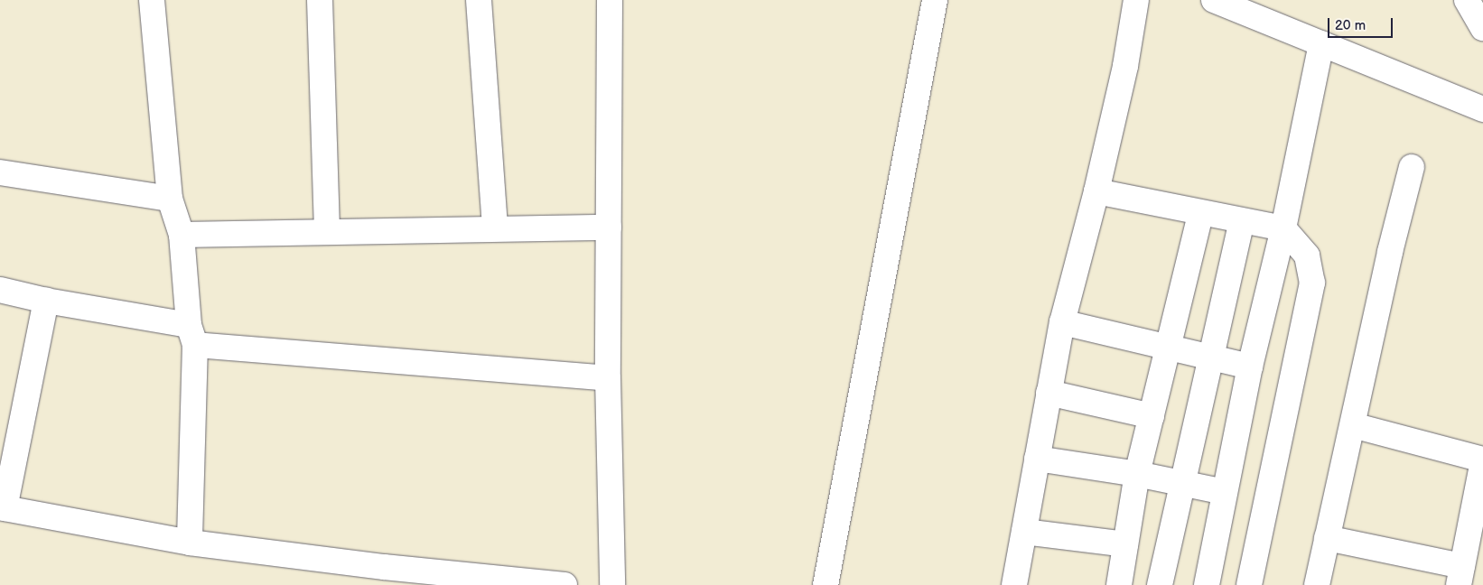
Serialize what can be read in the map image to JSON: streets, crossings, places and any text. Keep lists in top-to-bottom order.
{
  "scale_bar": "20 m"
}
